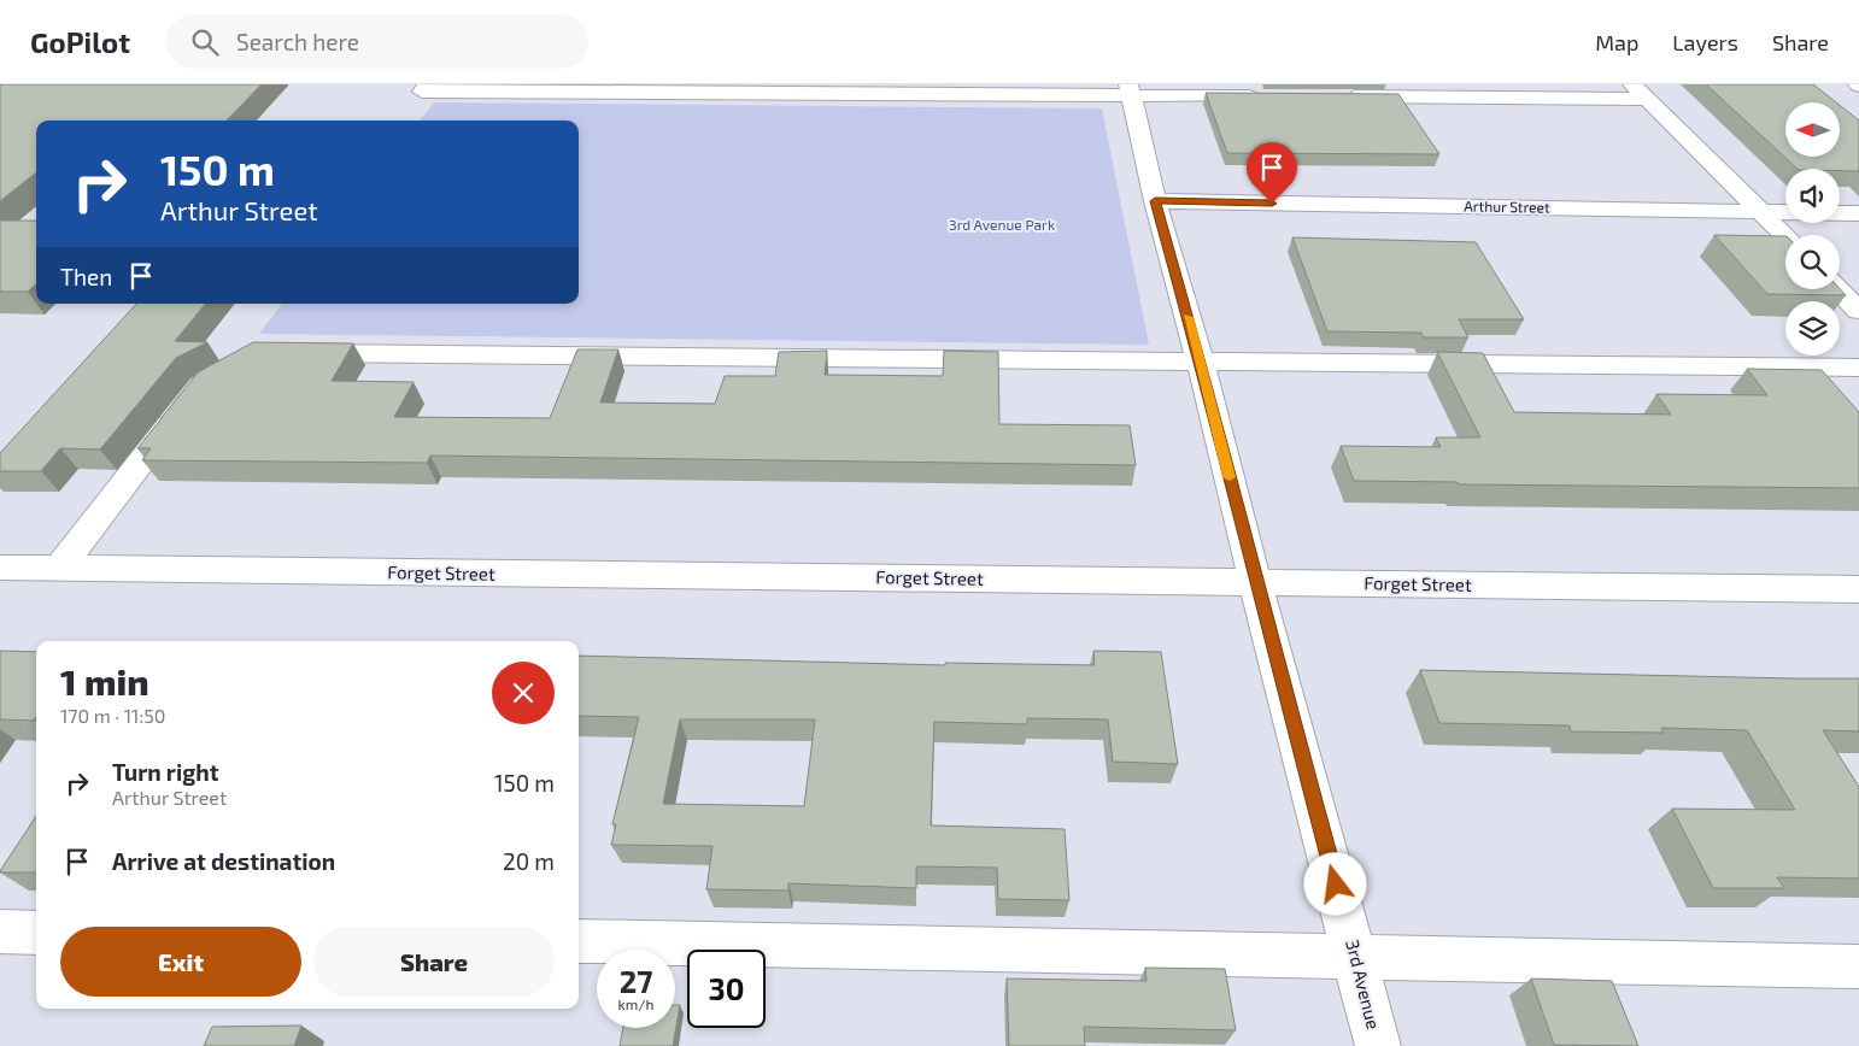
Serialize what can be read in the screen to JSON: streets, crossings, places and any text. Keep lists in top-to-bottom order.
{
  "streets": {
    "street": ["Arthur Street", "Forget Street", "3rd Avenue"]
  },
  "crossings": [
    ["Arthur Street", "3rd Avenue"],
    ["Forget Street", "3rd Avenue"]
  ],
  "parks": ["3rd Avenue Park"],
  "north": "left",
  "page": {
    "header": "GoPilot",
    "search": "Search here",
    "nav": ["Map", "Layers", "Share"],
    "turn": ["150 m", "Arthur Street"],
    "then": "Then",
    "heading": ["1 min", "170 m · 11:50"],
    "list": [
      {
        "name": "Turn right",
        "note": "Arthur Street",
        "value": "150 m"
      },
      {
        "name": "Arrive at destination",
        "value": "20 m"
      }
    ],
    "buttons": ["Exit", "Share"],
    "speed": "27 km/h",
    "limit": "30"
  }
}
